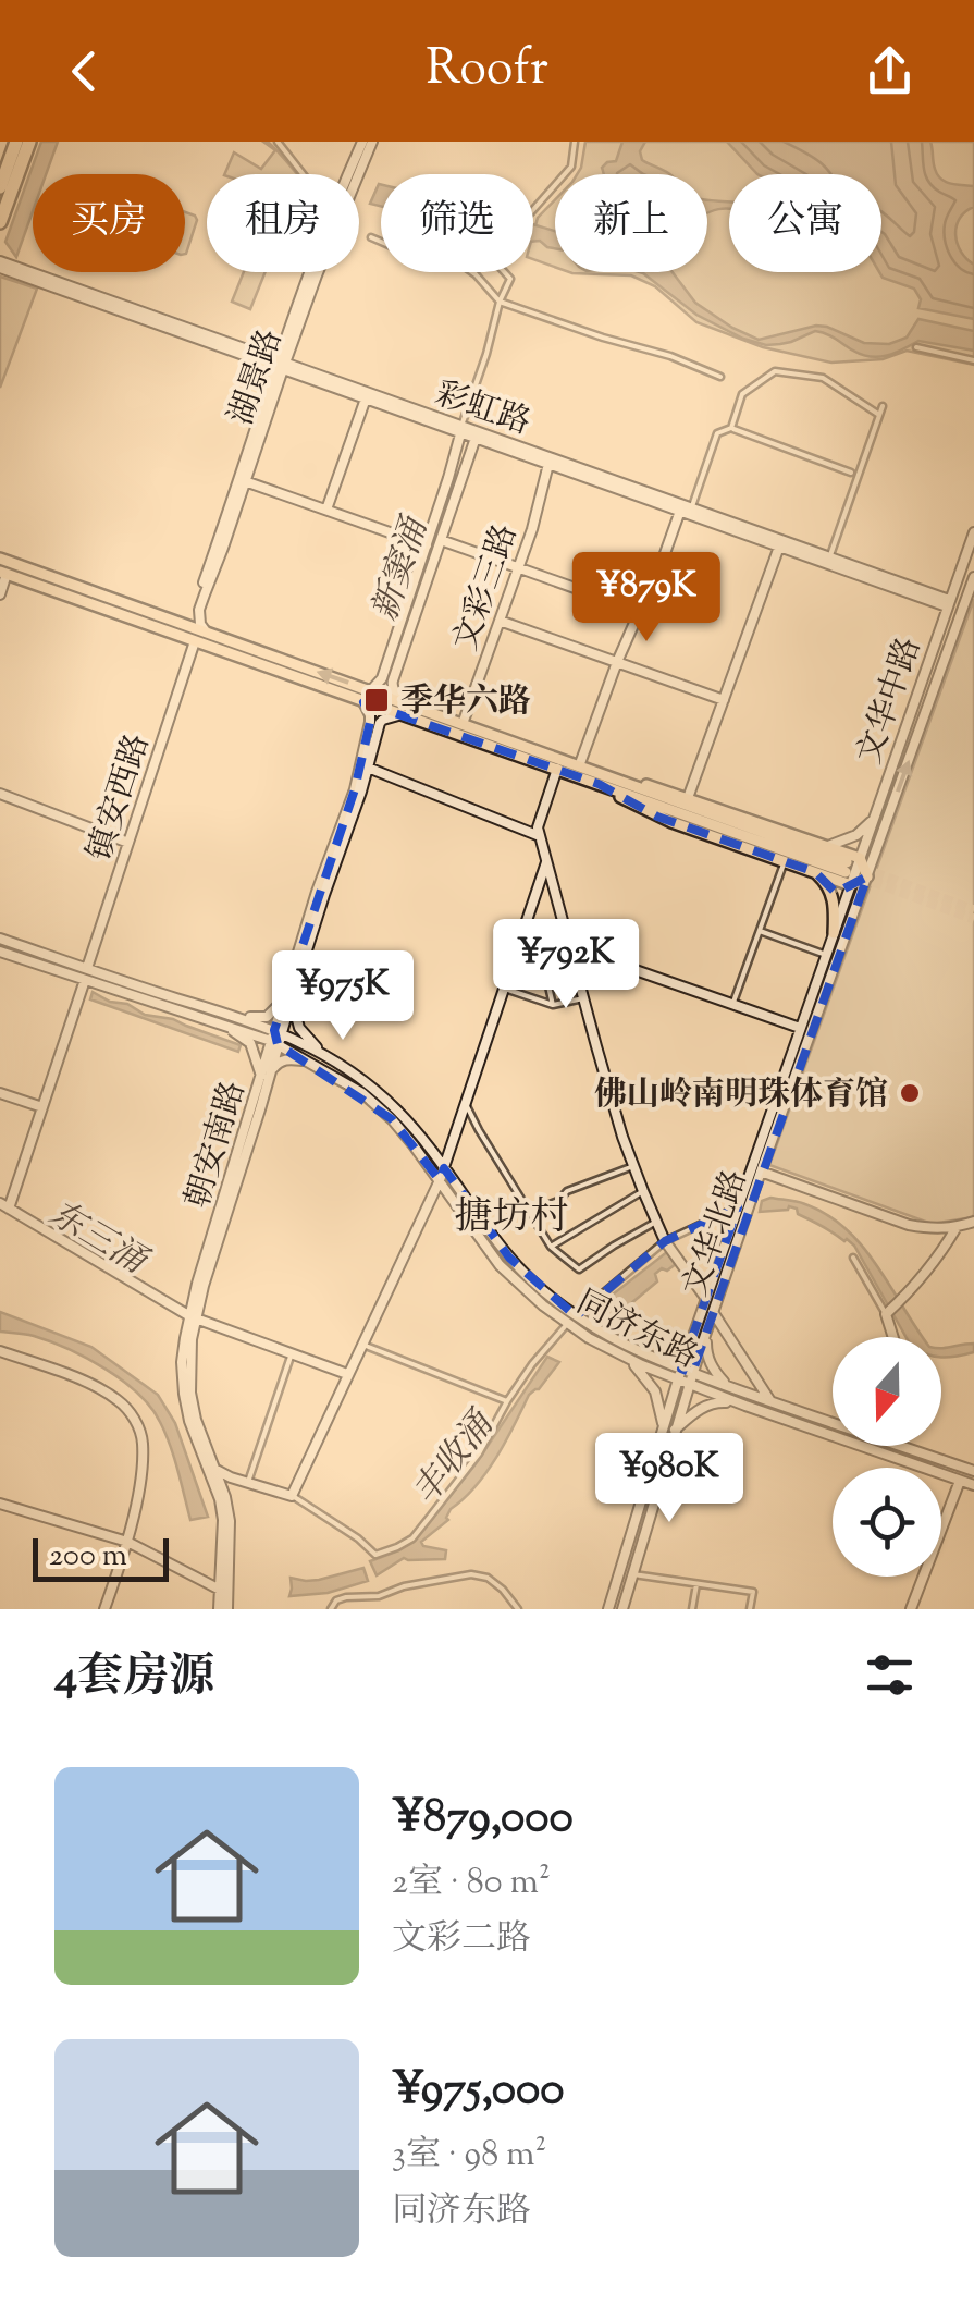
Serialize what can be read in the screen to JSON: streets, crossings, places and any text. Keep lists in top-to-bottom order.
{
  "streets": {
    "main road": [
      "湖景路",
      "彩虹路",
      "文彩三路",
      "文华中路",
      "镇安西路",
      "朝安南路",
      "文华北路",
      "同济东路"
    ]
  },
  "crossings": [
    ["湖景路", "彩虹路"],
    ["彩虹路", "文彩三路"],
    ["彩虹路", "文华中路"],
    ["文华中路", "文华北路"],
    ["镇安西路", "同济东路"],
    ["朝安南路", "同济东路"],
    ["文华北路", "同济东路"]
  ],
  "districts": ["搪坊村"],
  "water": ["新窦涌", "东三涌", "丰收涌"],
  "places": {
    "transit": ["季华六路"],
    "other": ["佛山岭南明珠体育馆"]
  },
  "scale_bar": "200 m",
  "north": "bottom",
  "page": {
    "header": "Roofr",
    "chip": [
      "买房",
      "租房",
      "筛选",
      "新上",
      "公寓"
    ],
    "price": [
      "¥879K",
      "¥792K",
      "¥975K",
      "¥980K"
    ],
    "scale": "200 m",
    "heading": "4套房源",
    "list": [
      {
        "name": "¥879,000",
        "note": "2室 · 80 m² · 文彩二路"
      },
      {
        "name": "¥975,000",
        "note": "3室 · 98 m² · 同济东路"
      }
    ]
  }
}
